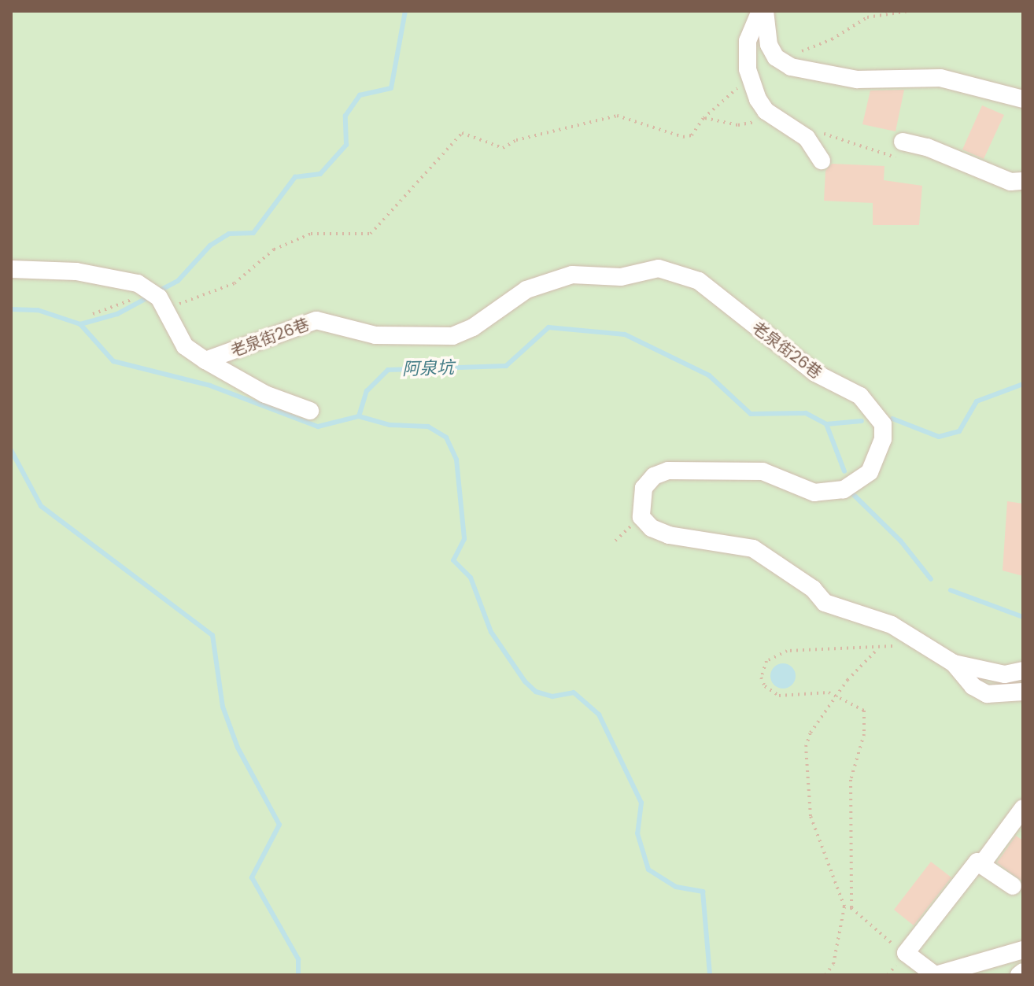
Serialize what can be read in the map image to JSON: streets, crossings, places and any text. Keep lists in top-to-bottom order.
{
  "streets": {
    "street": ["老泉街26巷"]
  },
  "water": ["阿泉坑"]
}
